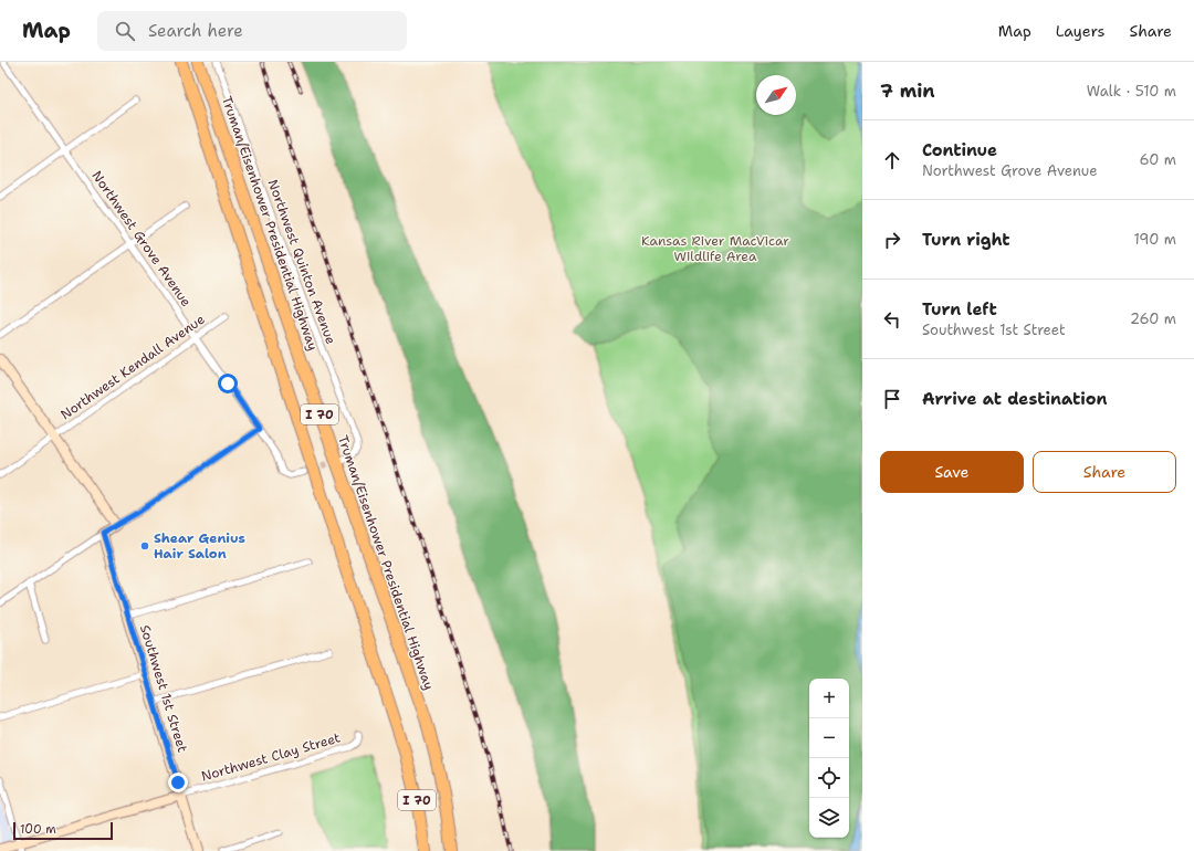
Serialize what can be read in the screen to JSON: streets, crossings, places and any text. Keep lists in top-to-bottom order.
{
  "streets": {
    "highway": ["Truman/Eisenhower Presidential Highway", "I 70"],
    "street": [
      "Northwest Grove Avenue",
      "Northwest Quinton Avenue",
      "Northwest Kendall Avenue",
      "Southwest 1st Street",
      "Northwest Clay Street"
    ]
  },
  "crossings": [
    ["Northwest Grove Avenue", "Northwest Kendall Avenue"],
    ["Southwest 1st Street", "Northwest Clay Street"]
  ],
  "parks": ["Kansas River MacVicar Wildlife Area"],
  "places": ["Shear Genius Hair Salon"],
  "scale_bar": "100 m",
  "north": "top right",
  "page": {
    "header": "Map",
    "search": "Search here",
    "nav": ["Map", "Layers", "Share"],
    "heading": ["7 min", "Walk · 510 m"],
    "list": [
      ["Continue", "Northwest Grove Avenue", "60 m"],
      ["Turn right", "190 m"],
      ["Turn left", "Southwest 1st Street", "260 m"],
      "Arrive at destination"
    ],
    "buttons": ["Save", "Share"],
    "map_buttons": ["+", "−"],
    "scale": "100 m"
  }
}
